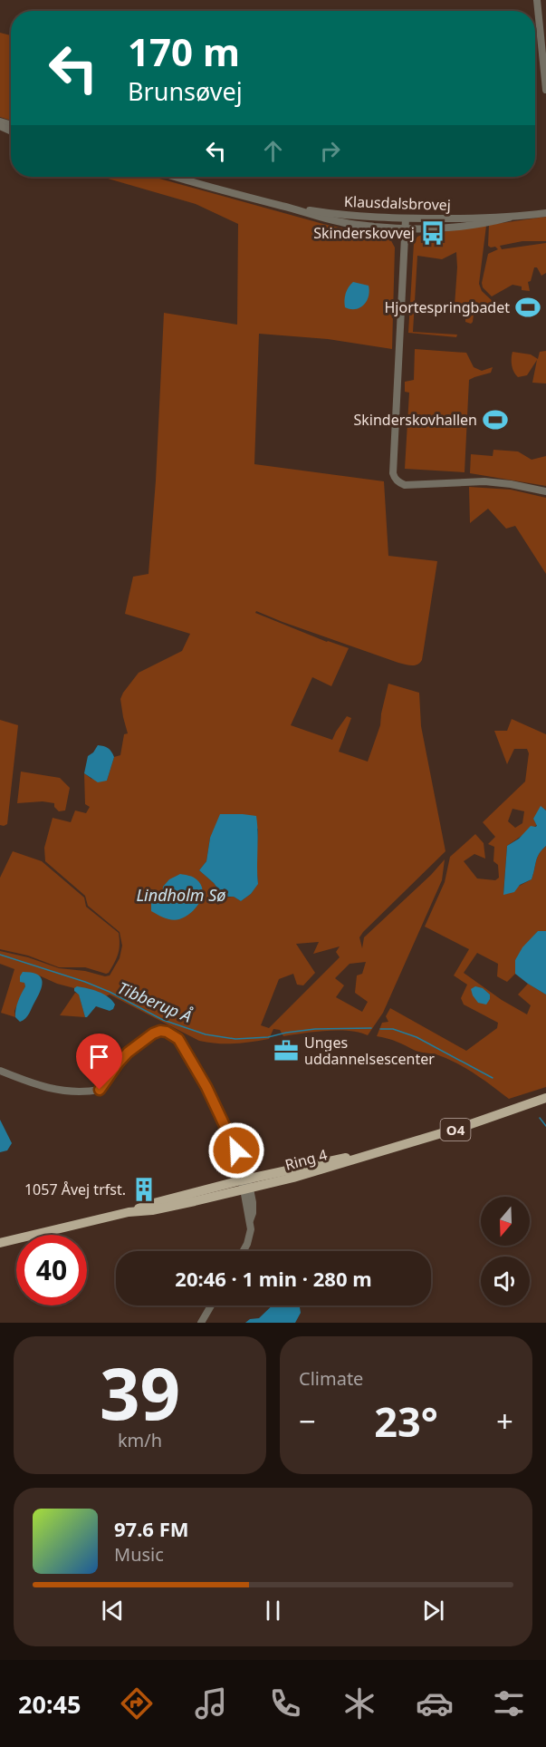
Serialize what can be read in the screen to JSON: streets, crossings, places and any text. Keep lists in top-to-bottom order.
{
  "streets": {
    "main road": ["O4", "Ring 4"],
    "street": ["Klausdalsbrovej"]
  },
  "water": ["Lindholm Sø", "Tibberup Å"],
  "places": {
    "bus stop": ["Skinderskovvej"],
    "sports": ["Hjortespringbadet", "Skinderskovhallen"],
    "office": ["Unges uddannelsescenter"],
    "building": ["1057 Åvej trfst."]
  },
  "north": "bottom",
  "page": {
    "turn": ["170 m", "Brunsøvej"],
    "limit": "40",
    "trip": "20:46 · 1 min · 280 m",
    "tile": [
      ["39", "km/h"],
      "Climate"
    ],
    "heat": ["−", "23°", "+"],
    "song": ["97.6 FM", "Music"],
    "tabs": "20:45"
  }
}
